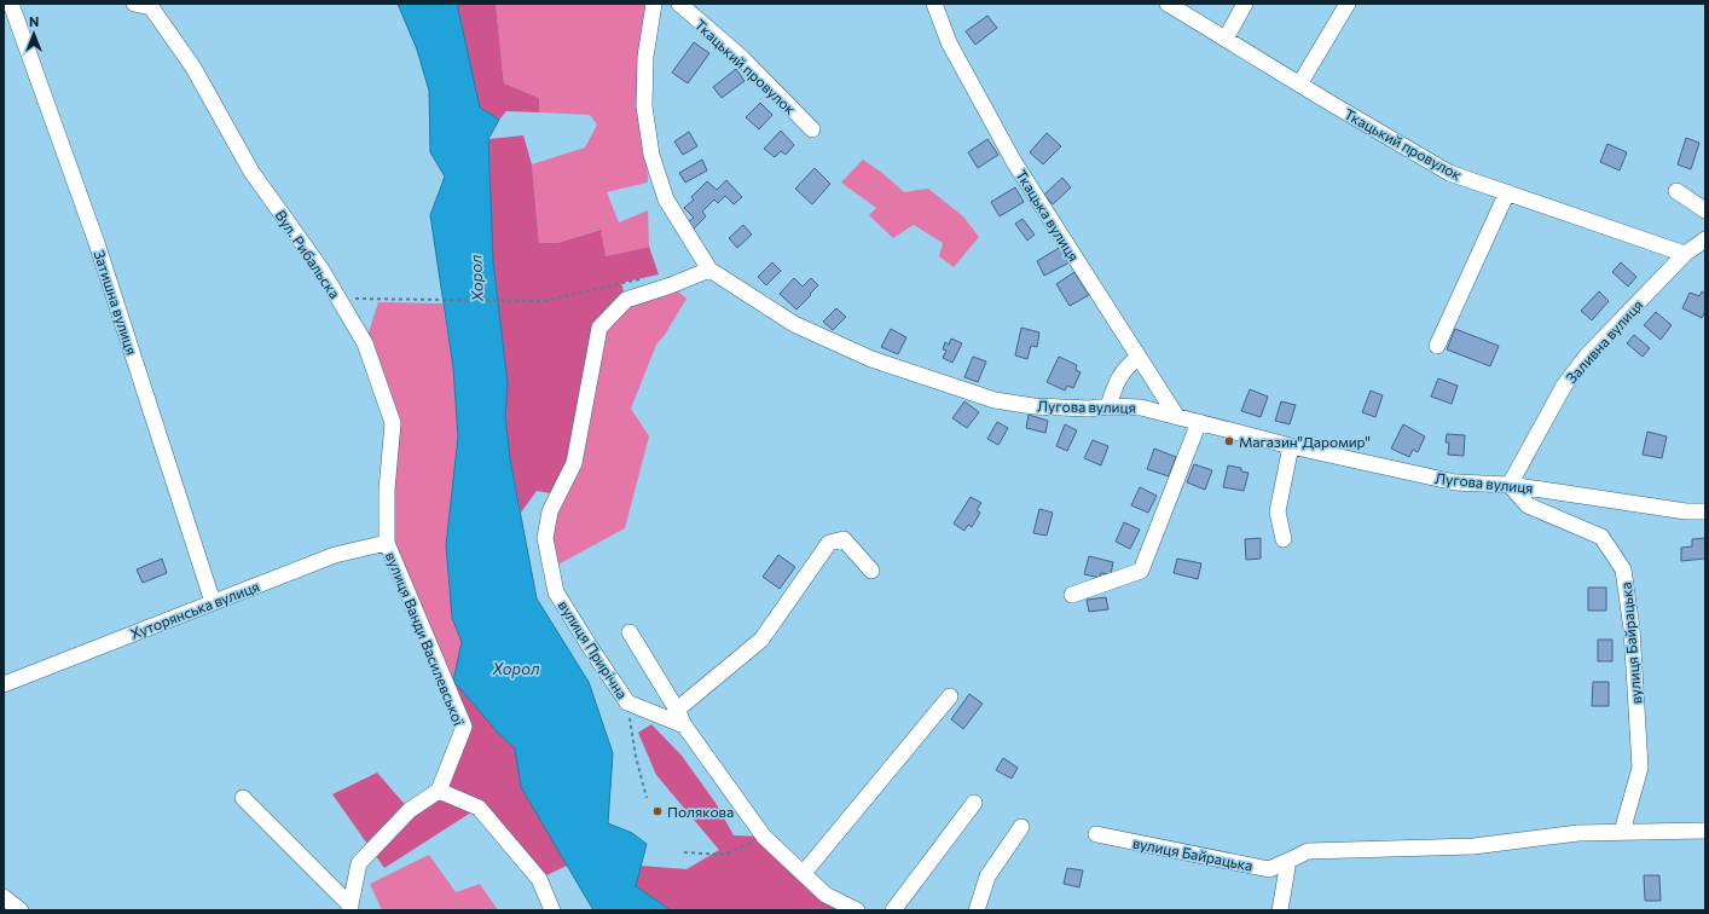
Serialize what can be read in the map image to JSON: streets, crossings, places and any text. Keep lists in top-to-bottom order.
{
  "streets": {
    "street": [
      "Ткацький провулок",
      "Ткацька вулиця",
      "Вул. Рибальска",
      "Затишна вулиця",
      "Заливна вулиця",
      "Лугова вулиця",
      "Хуторянська вулиця",
      "вулиця Ванди Василевської",
      "вулиця Байрацька",
      "вулиця Прирічна"
    ]
  },
  "crossings": [
    ["Ткацький провулок", "Заливна вулиця"],
    ["Ткацька вулиця", "Лугова вулиця"],
    ["Вул. Рибальска", "Хуторянська вулиця"],
    ["Вул. Рибальска", "вулиця Ванди Василевської"],
    ["Затишна вулиця", "Хуторянська вулиця"],
    ["Заливна вулиця", "Лугова вулиця"],
    ["Заливна вулиця", "вулиця Байрацька"],
    ["Лугова вулиця", "вулиця Байрацька"],
    ["Лугова вулиця", "вулиця Прирічна"],
    ["Хуторянська вулиця", "вулиця Ванди Василевської"]
  ],
  "water": ["Хорол"],
  "places": ["Магазин\"Даромир\"", "Полякова"],
  "north": "top"
}
